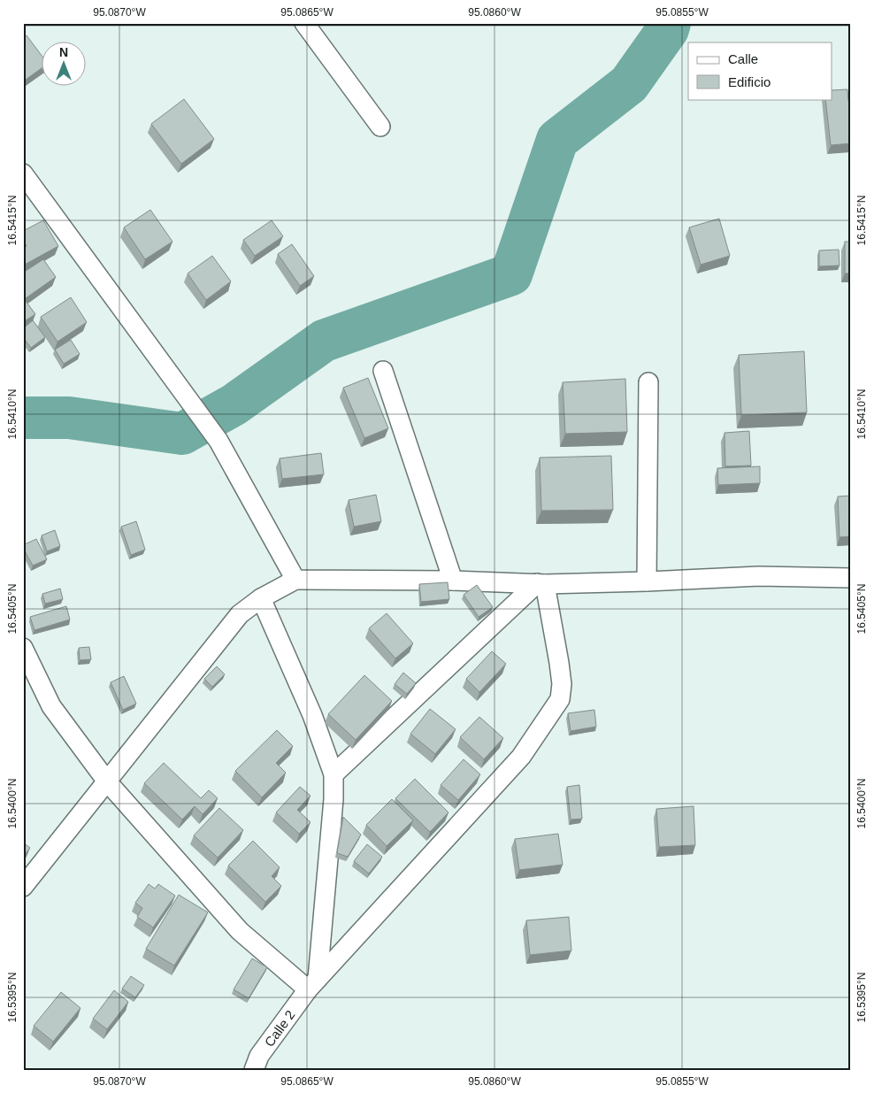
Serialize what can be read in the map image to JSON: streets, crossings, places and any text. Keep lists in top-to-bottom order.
{
  "streets": {
    "street": ["Calle 2"]
  },
  "legend": ["Calle", "Edificio"],
  "north": "top",
  "coordinates": [
    "95.0870°W",
    "95.0865°W",
    "95.0860°W",
    "95.0855°W",
    "16.5415°N",
    "16.5410°N",
    "16.5405°N",
    "16.5400°N",
    "16.5395°N"
  ]
}
